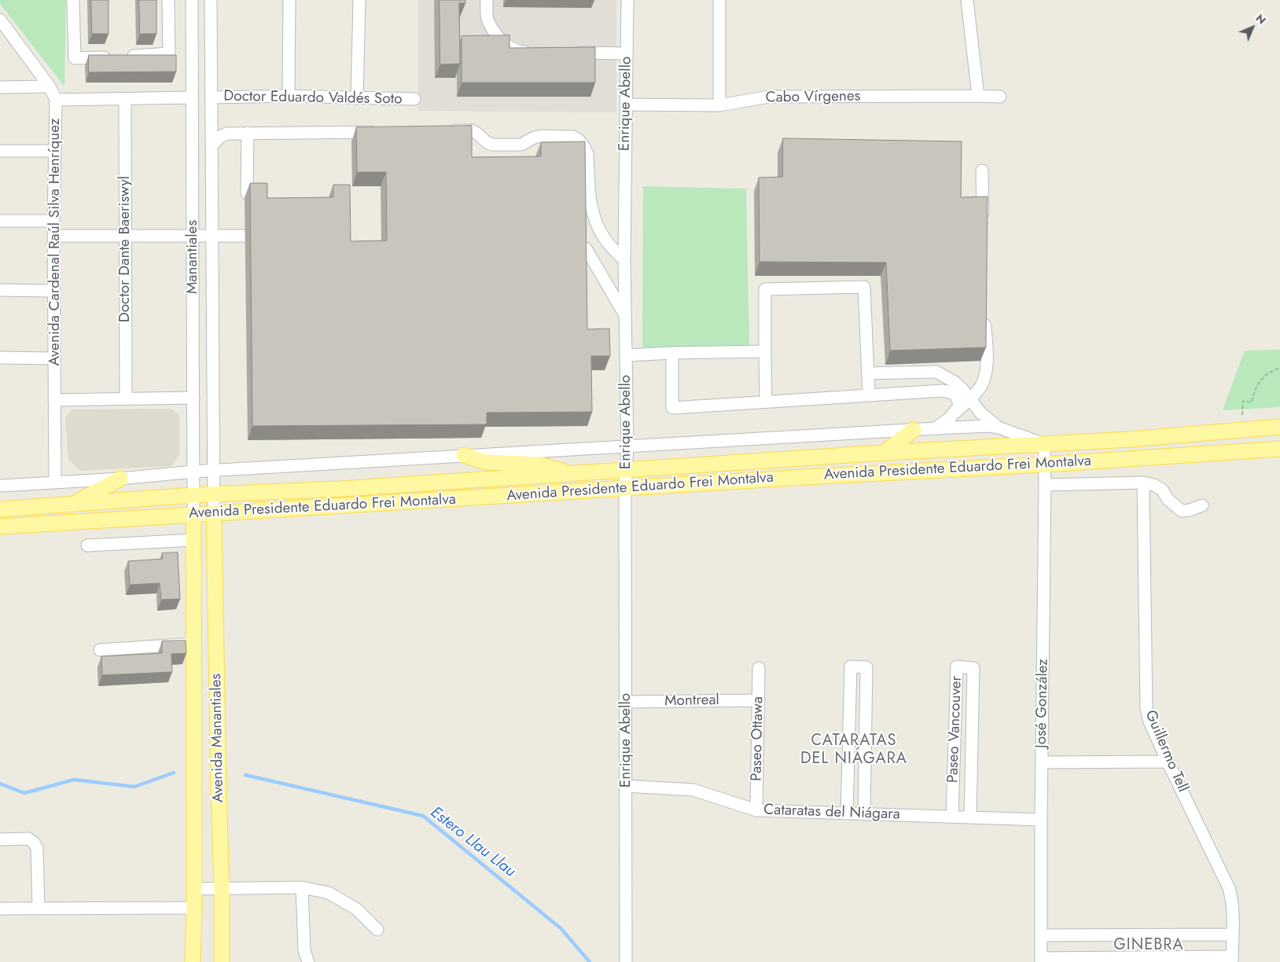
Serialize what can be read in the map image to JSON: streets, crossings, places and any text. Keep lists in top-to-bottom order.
{
  "streets": {
    "main road": ["Avenida Presidente Eduardo Frei Montalva", "Avenida Manantiales"],
    "street": [
      "Cabo Vírgenes",
      "Doctor Eduardo Valdés Soto",
      "Enrique Abello",
      "Avenida Cardenal Raúl Silva Henríquez",
      "Doctor Dante Baeriswyl",
      "Manantiales",
      "Montreal",
      "José González",
      "Paseo Vancouver",
      "Paseo Ottawa",
      "Guillermo Tell",
      "Cataratas del Niágara"
    ]
  },
  "crossings": [
    ["Cabo Vírgenes", "Enrique Abello"],
    ["Doctor Eduardo Valdés Soto", "Manantiales"],
    ["Enrique Abello", "Avenida Presidente Eduardo Frei Montalva"],
    ["Enrique Abello", "Montreal"],
    ["Enrique Abello", "Cataratas del Niágara"],
    ["Avenida Cardenal Raúl Silva Henríquez", "Avenida Presidente Eduardo Frei Montalva"],
    ["Manantiales", "Avenida Presidente Eduardo Frei Montalva"],
    ["Manantiales", "Avenida Manantiales"],
    ["Avenida Presidente Eduardo Frei Montalva", "José González"],
    ["Avenida Presidente Eduardo Frei Montalva", "Avenida Manantiales"],
    ["Montreal", "Paseo Ottawa"],
    ["José González", "Cataratas del Niágara"],
    ["Paseo Vancouver", "Cataratas del Niágara"],
    ["Paseo Ottawa", "Cataratas del Niágara"]
  ],
  "districts": ["CATARATAS DEL NIÁGARA", "GINEBRA"],
  "water": ["Estero Llau Llau"],
  "north": "top right"
}
